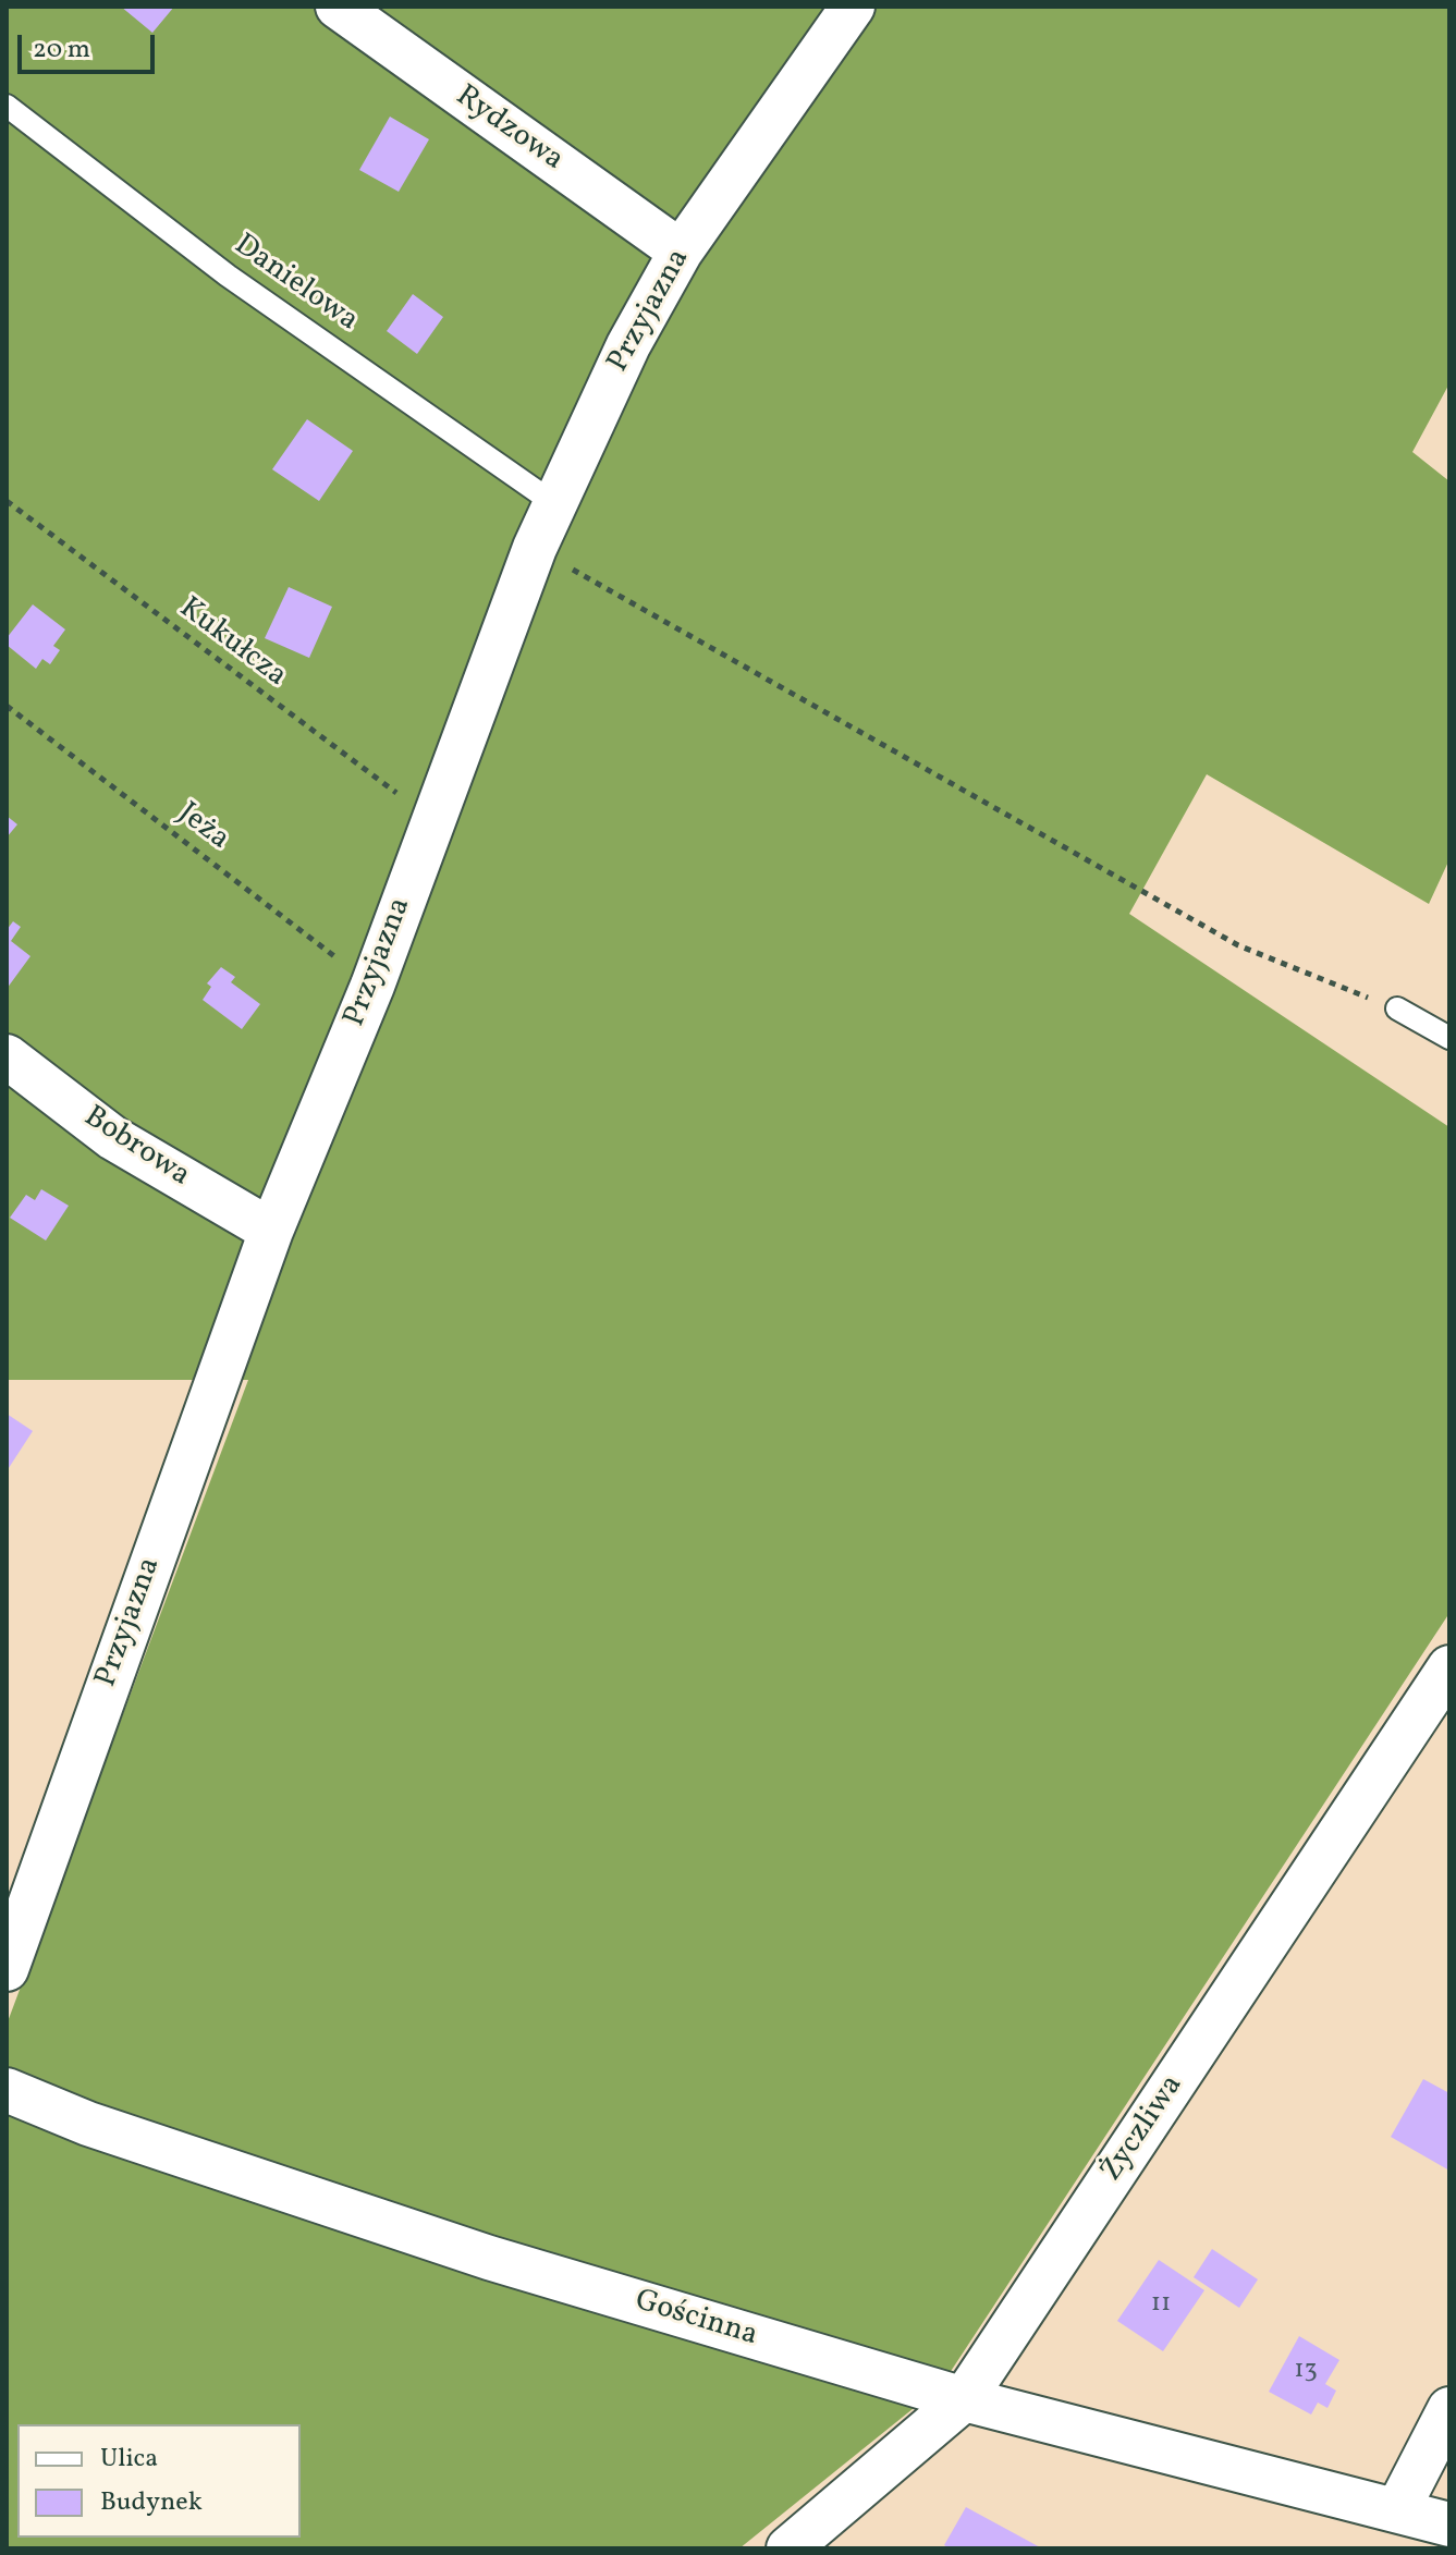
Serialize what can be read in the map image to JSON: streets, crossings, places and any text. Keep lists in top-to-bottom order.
{
  "streets": {
    "street": [
      "Rydzowa",
      "Przyjazna",
      "Bobrowa",
      "Życzliwa",
      "Gościnna"
    ],
    "lane": ["Danielowa"],
    "path": ["Kukułcza", "Jeża"]
  },
  "crossings": [
    ["Rydzowa", "Przyjazna"],
    ["Danielowa", "Przyjazna"],
    ["Przyjazna", "Kukułcza"],
    ["Przyjazna", "Jeża"],
    ["Przyjazna", "Bobrowa"],
    ["Życzliwa", "Gościnna"]
  ],
  "house_numbers": ["11", "13"],
  "legend": ["Ulica", "Budynek"],
  "scale_bar": "20 m"
}
